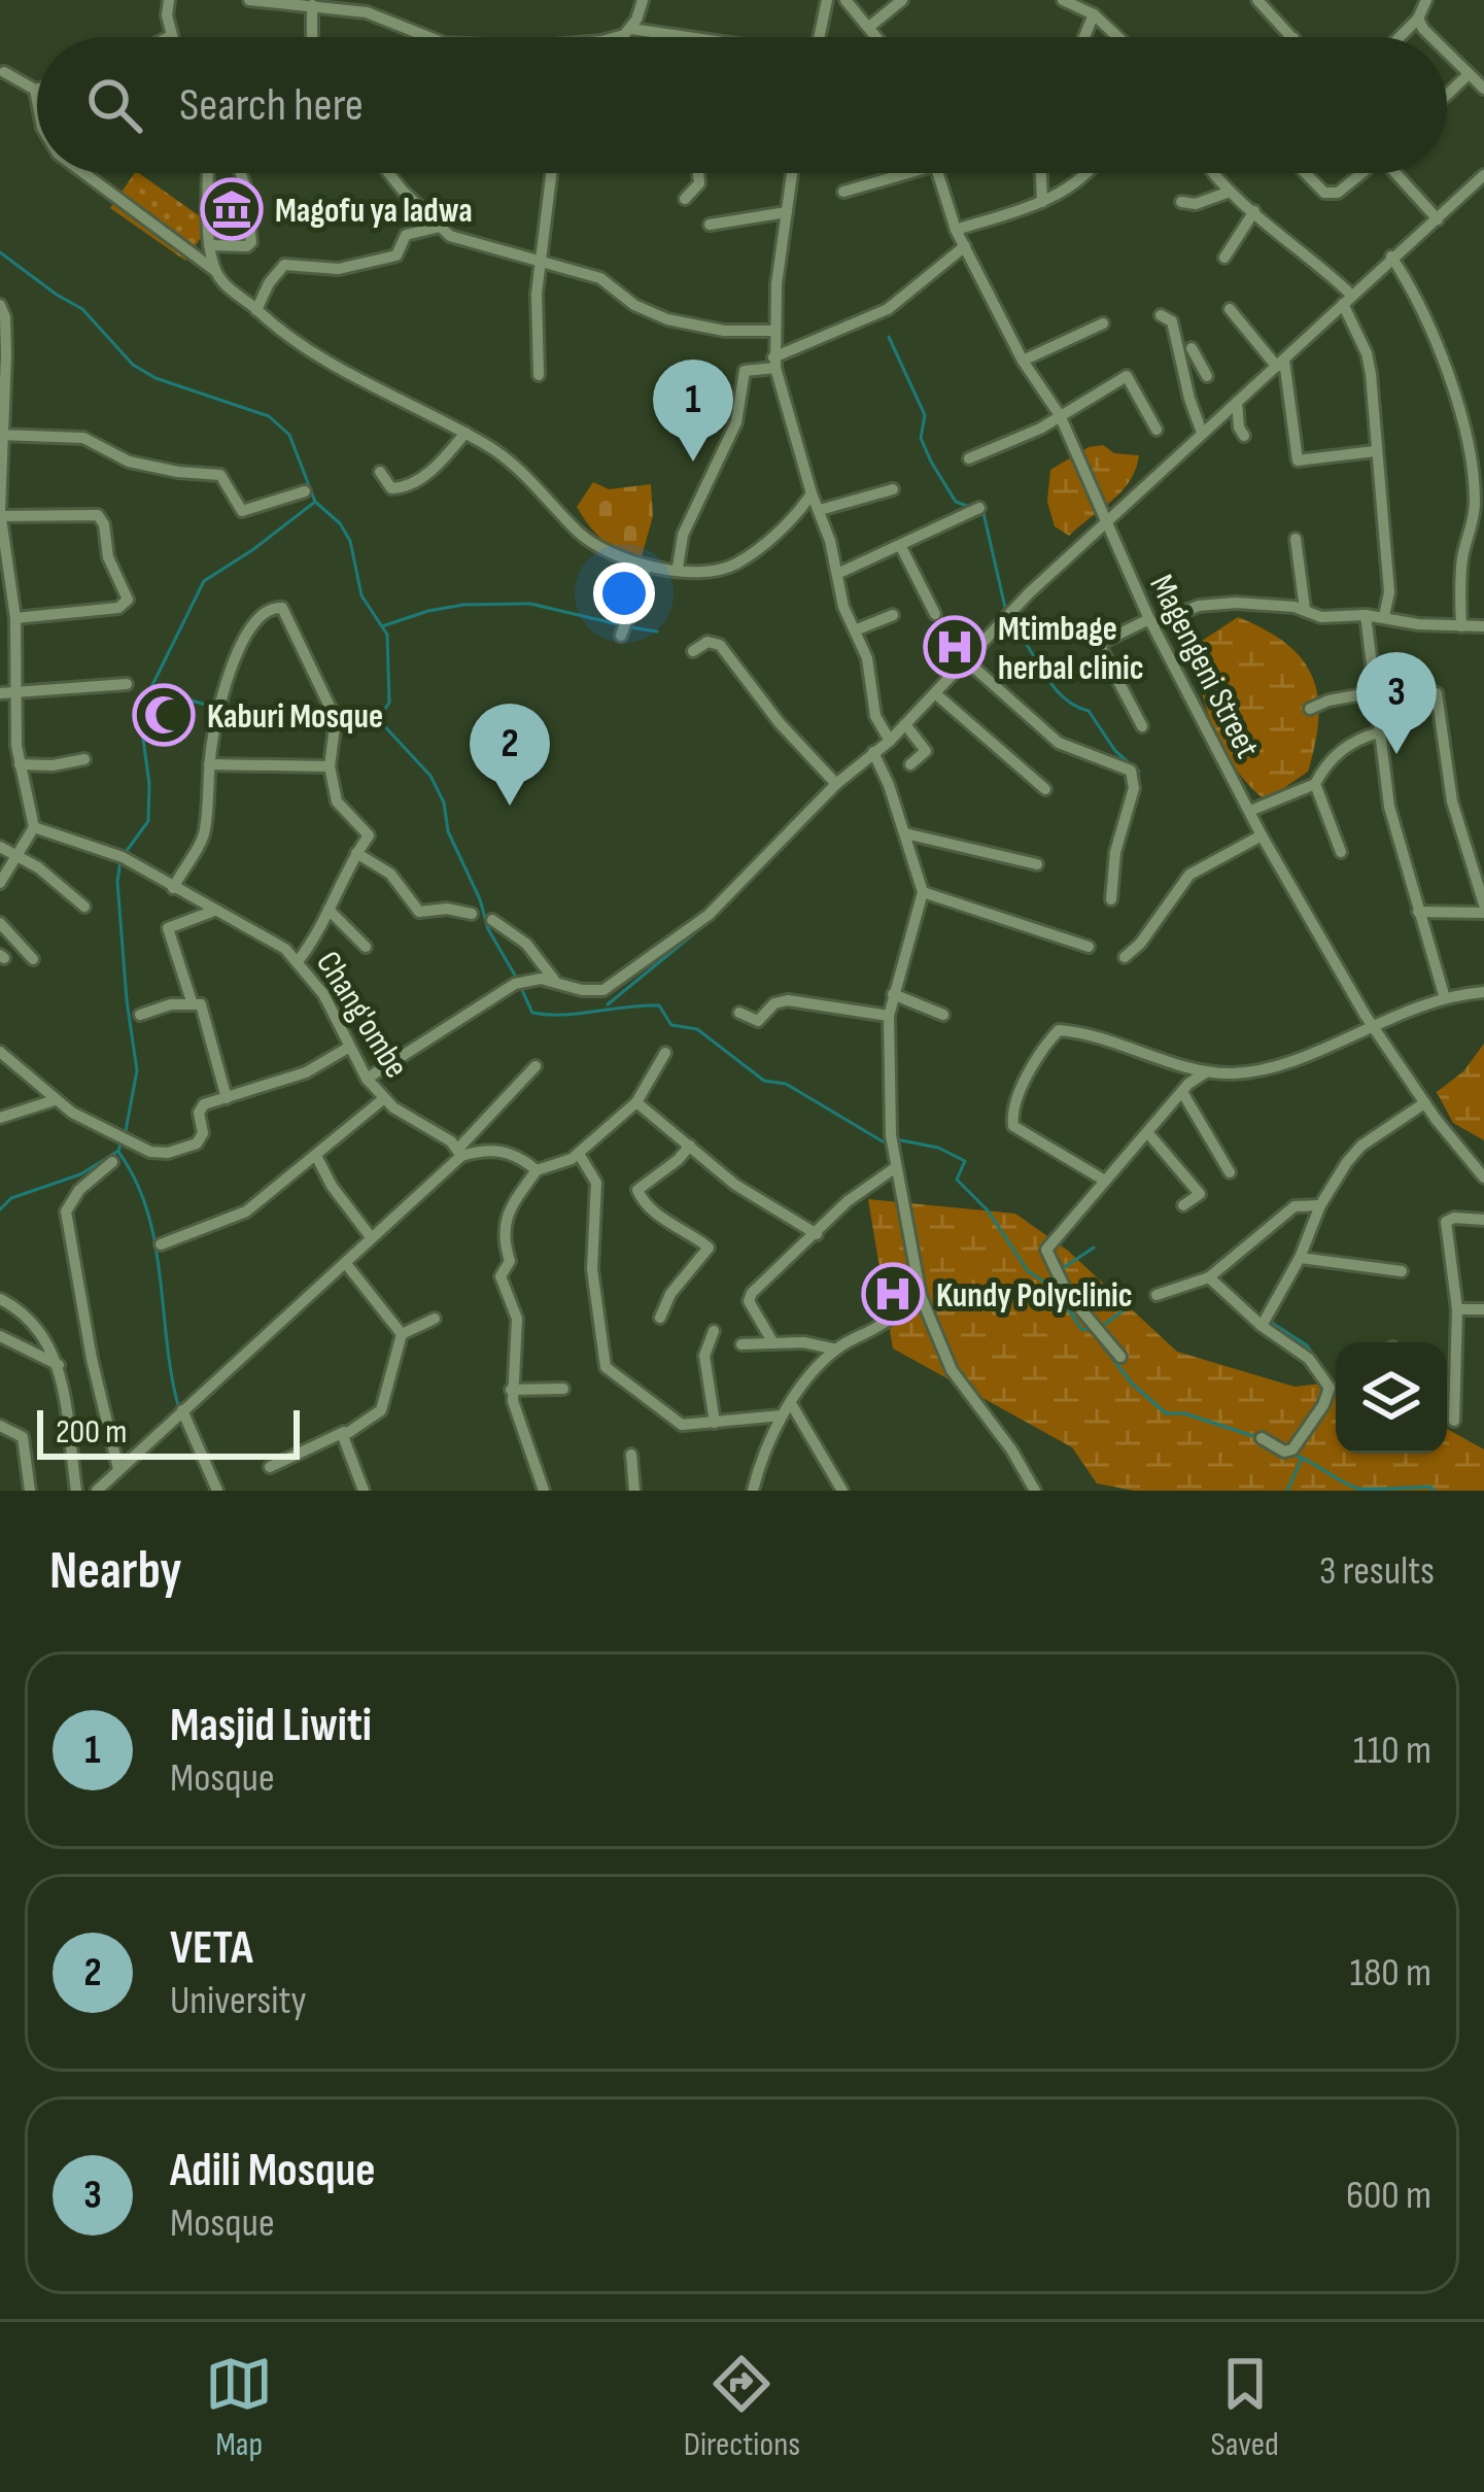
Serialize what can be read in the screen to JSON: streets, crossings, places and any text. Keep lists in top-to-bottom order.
{
  "streets": {
    "street": ["Magengeni Street", "Chang'ombe"]
  },
  "places": {
    "museum": ["Magofu ya ladwa"],
    "hospital": ["Mtimbage herbal clinic", "Kundy Polyclinic"],
    "mosque": ["Kaburi Mosque"]
  },
  "scale_bar": "200 m",
  "page": {
    "search": "Search here",
    "pins": ["1", "3", "2"],
    "scale": "200 m",
    "heading": ["Nearby", "3 results"],
    "list": [
      {
        "mark": "1",
        "name": "Masjid Liwiti",
        "note": "Mosque",
        "value": "110 m"
      },
      {
        "mark": "2",
        "name": "VETA",
        "note": "University",
        "value": "180 m"
      },
      {
        "mark": "3",
        "name": "Adili Mosque",
        "note": "Mosque",
        "value": "600 m"
      }
    ],
    "nav": ["Map", "Directions", "Saved"]
  }
}
